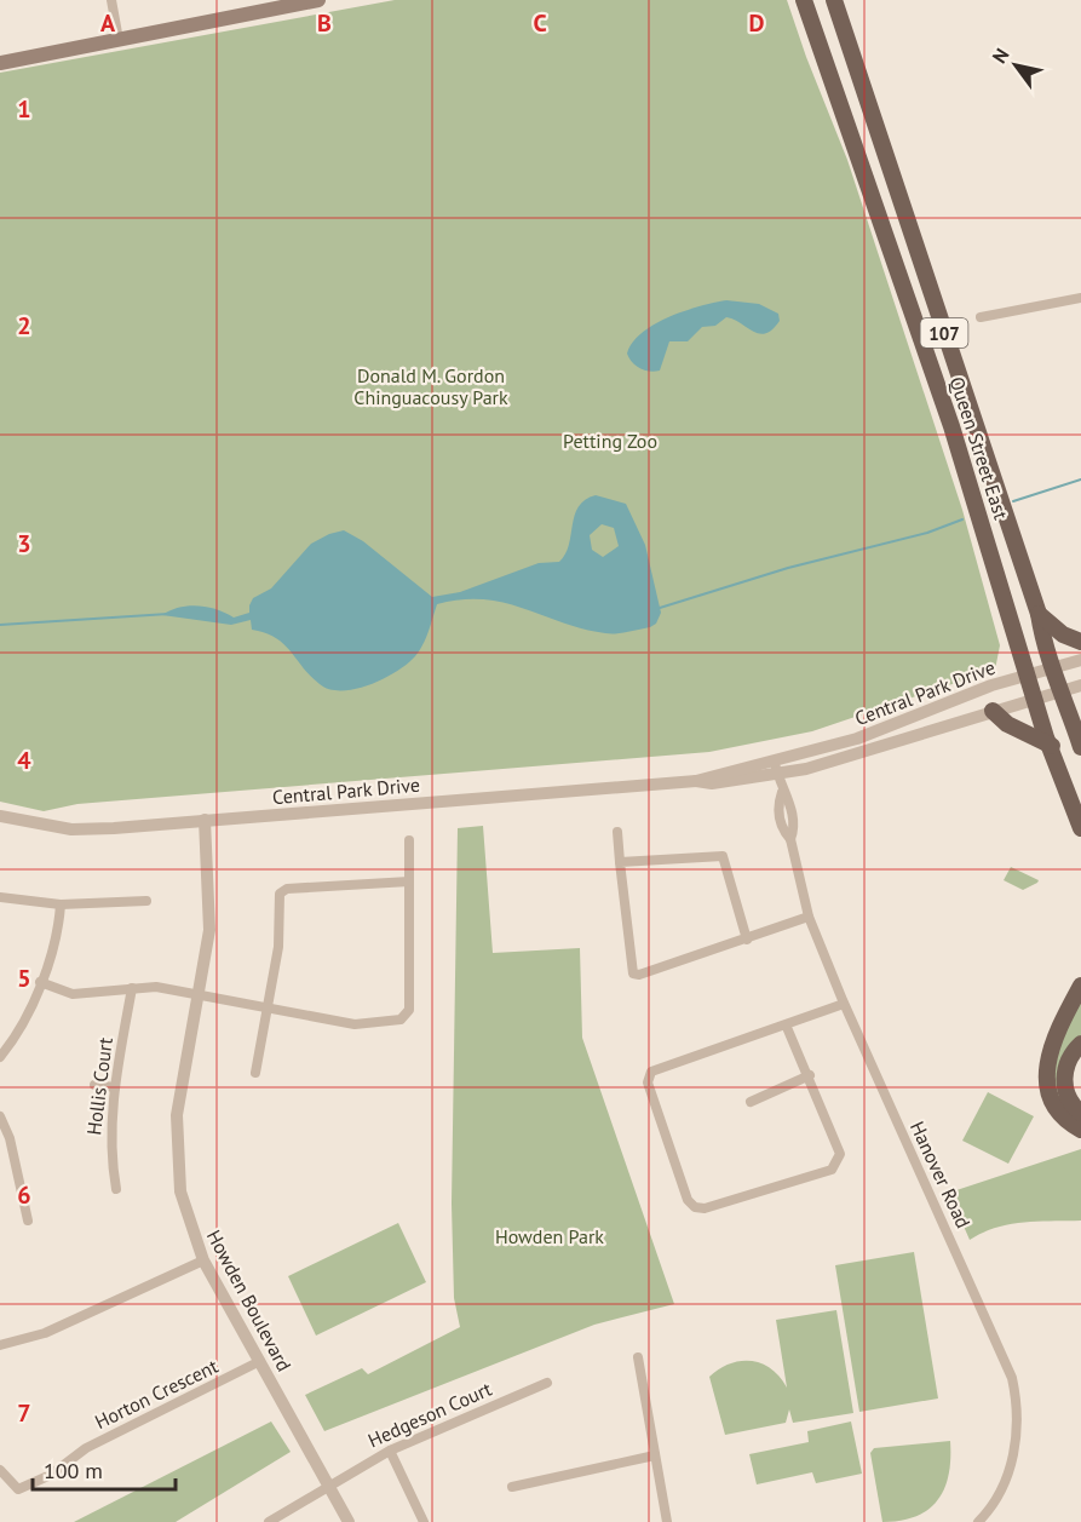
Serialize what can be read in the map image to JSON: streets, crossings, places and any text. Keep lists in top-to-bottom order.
{
  "streets": {
    "main road": ["107", "Queen Street East"],
    "street": [
      "Central Park Drive",
      "Hollis Court",
      "Hanover Road",
      "Howden Boulevard",
      "Horton Crescent",
      "Hedgeson Court"
    ]
  },
  "crossings": [
    ["Queen Street East", "Central Park Drive"],
    ["Central Park Drive", "Hanover Road"],
    ["Central Park Drive", "Howden Boulevard"],
    ["Howden Boulevard", "Horton Crescent"],
    ["Howden Boulevard", "Hedgeson Court"]
  ],
  "parks": ["Donald M. Gordon Chinguacousy Park", "Petting Zoo", "Howden Park"],
  "scale_bar": "100 m",
  "north": "top left",
  "grid": {
    "columns": [
      "A",
      "B",
      "C",
      "D"
    ],
    "rows": [
      "1",
      "2",
      "3",
      "4",
      "5",
      "6",
      "7"
    ]
  }
}
